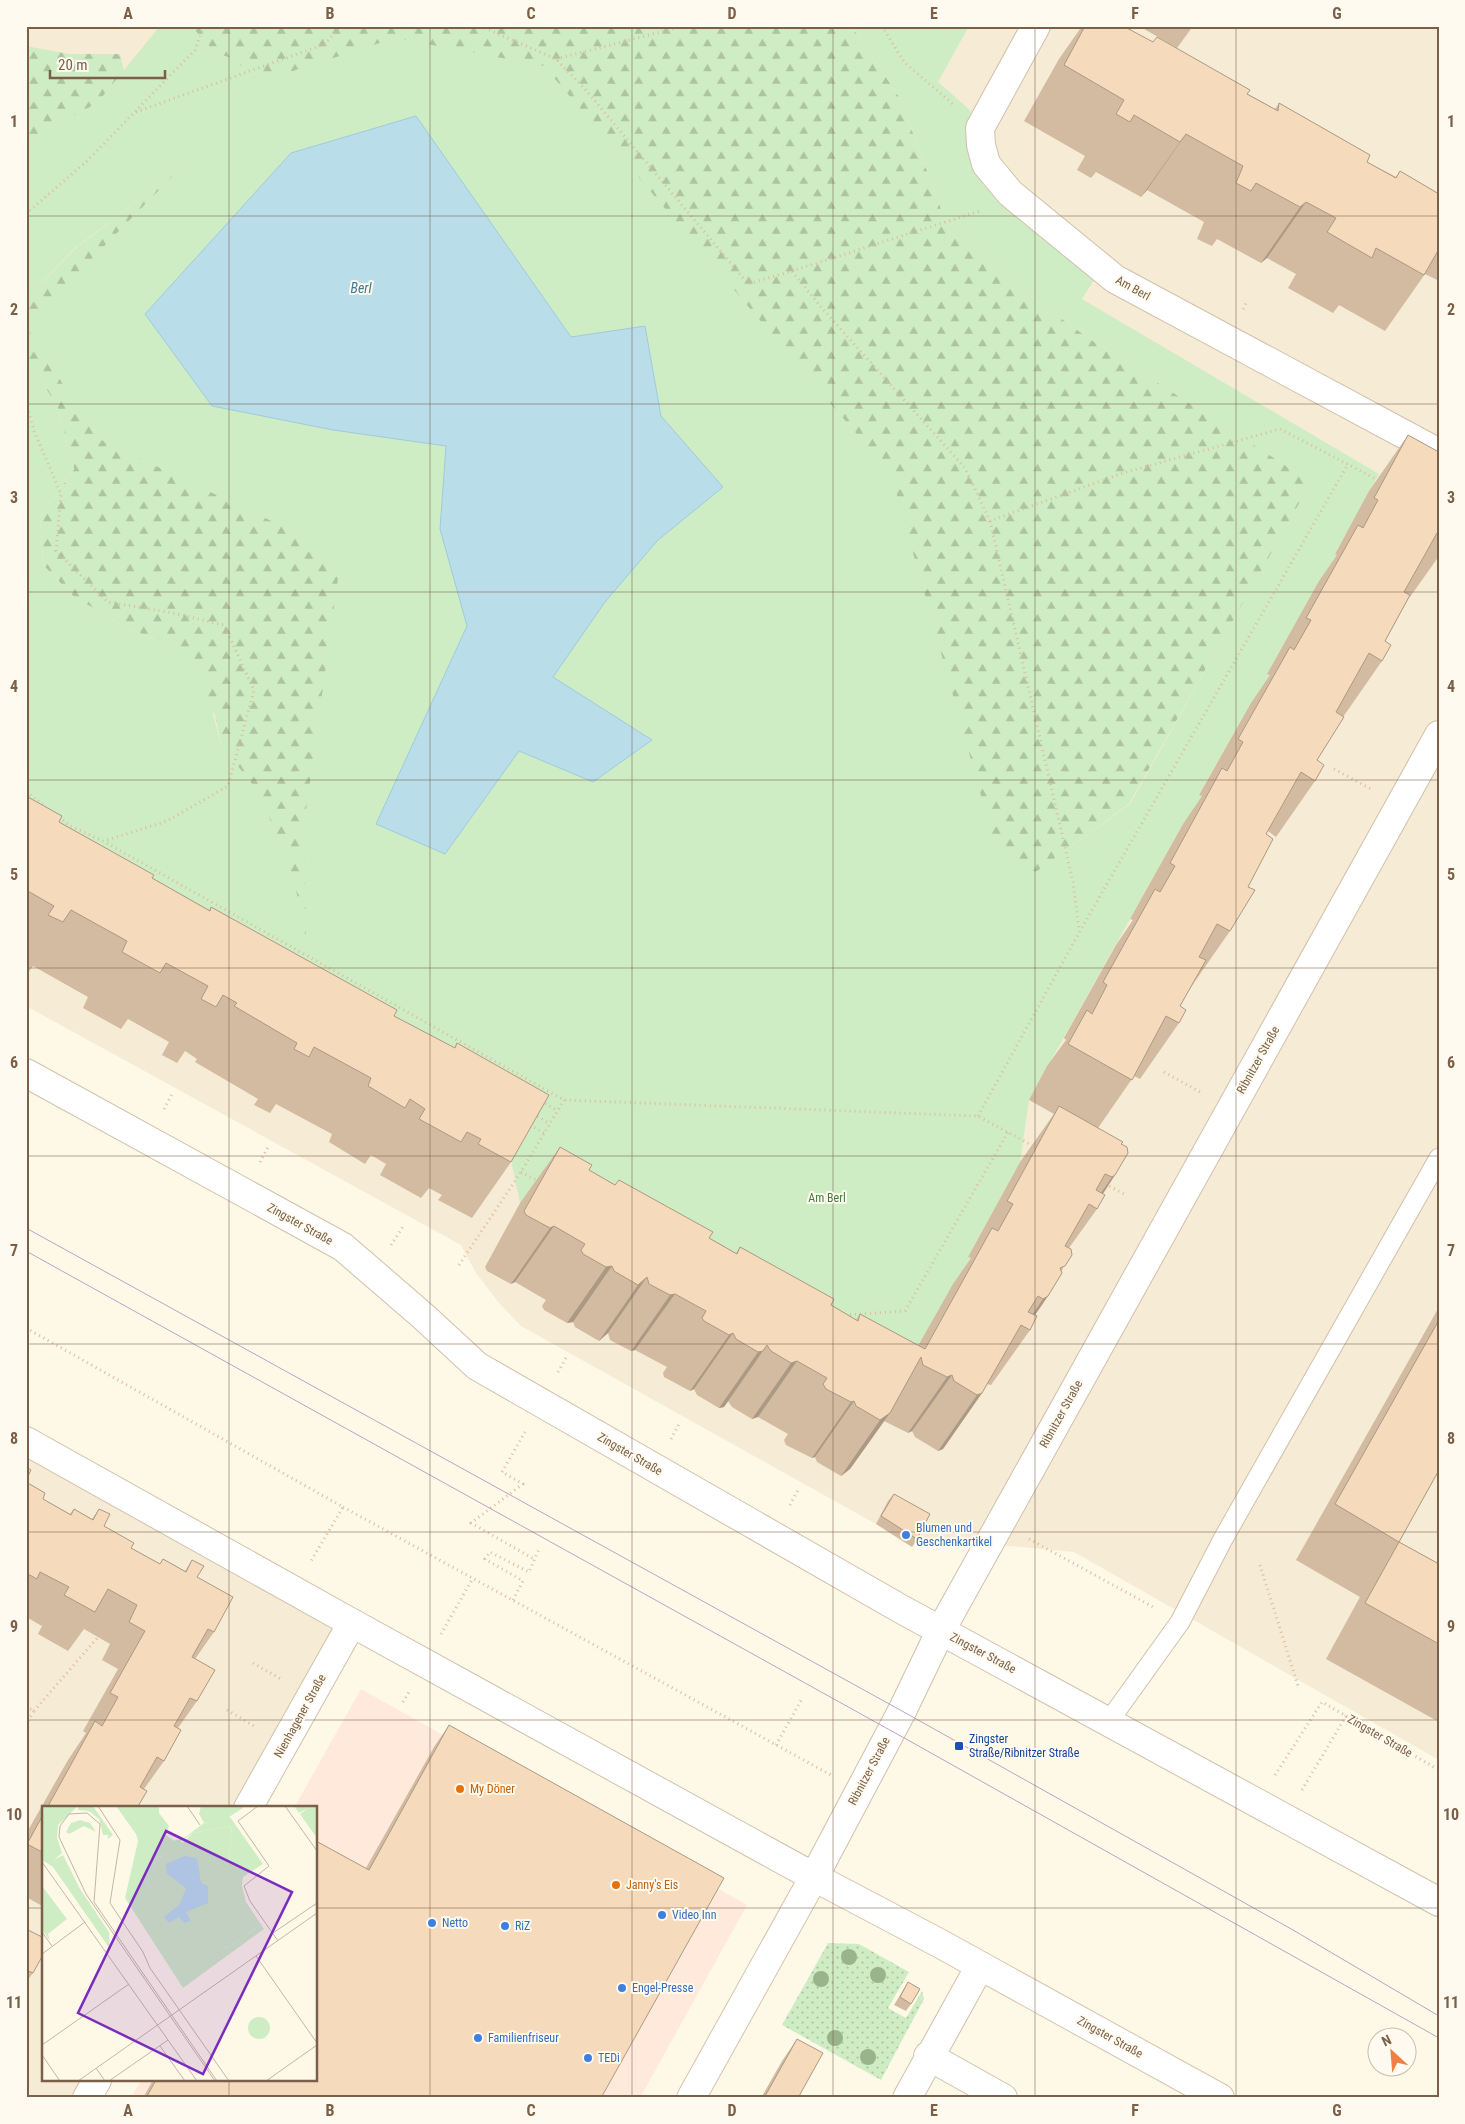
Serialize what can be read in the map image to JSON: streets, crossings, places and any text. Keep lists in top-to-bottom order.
{
  "streets": {
    "street": [
      "Am Berl",
      "Ribnitzer Straße",
      "Zingster Straße",
      "Nienhagener Straße"
    ]
  },
  "crossings": [
    ["Ribnitzer Straße", "Zingster Straße"],
    ["Zingster Straße", "Nienhagener Straße"]
  ],
  "water": ["Berl"],
  "parks": ["Am Berl"],
  "places": {
    "other": [
      "Blumen und Geschenkartikel",
      "My Döner",
      "Janny's Eis",
      "Video Inn",
      "Netto",
      "RiZ",
      "Engel-Presse",
      "Familienfriseur",
      "TEDi"
    ],
    "transit": ["Zingster Straße/Ribnitzer Straße"]
  },
  "scale_bar": "20 m",
  "north": "top left",
  "grid": {
    "columns": [
      "A",
      "B",
      "C",
      "D",
      "E",
      "F",
      "G"
    ],
    "rows": [
      "1",
      "2",
      "3",
      "4",
      "5",
      "6",
      "7",
      "8",
      "9",
      "10",
      "11"
    ]
  }
}
